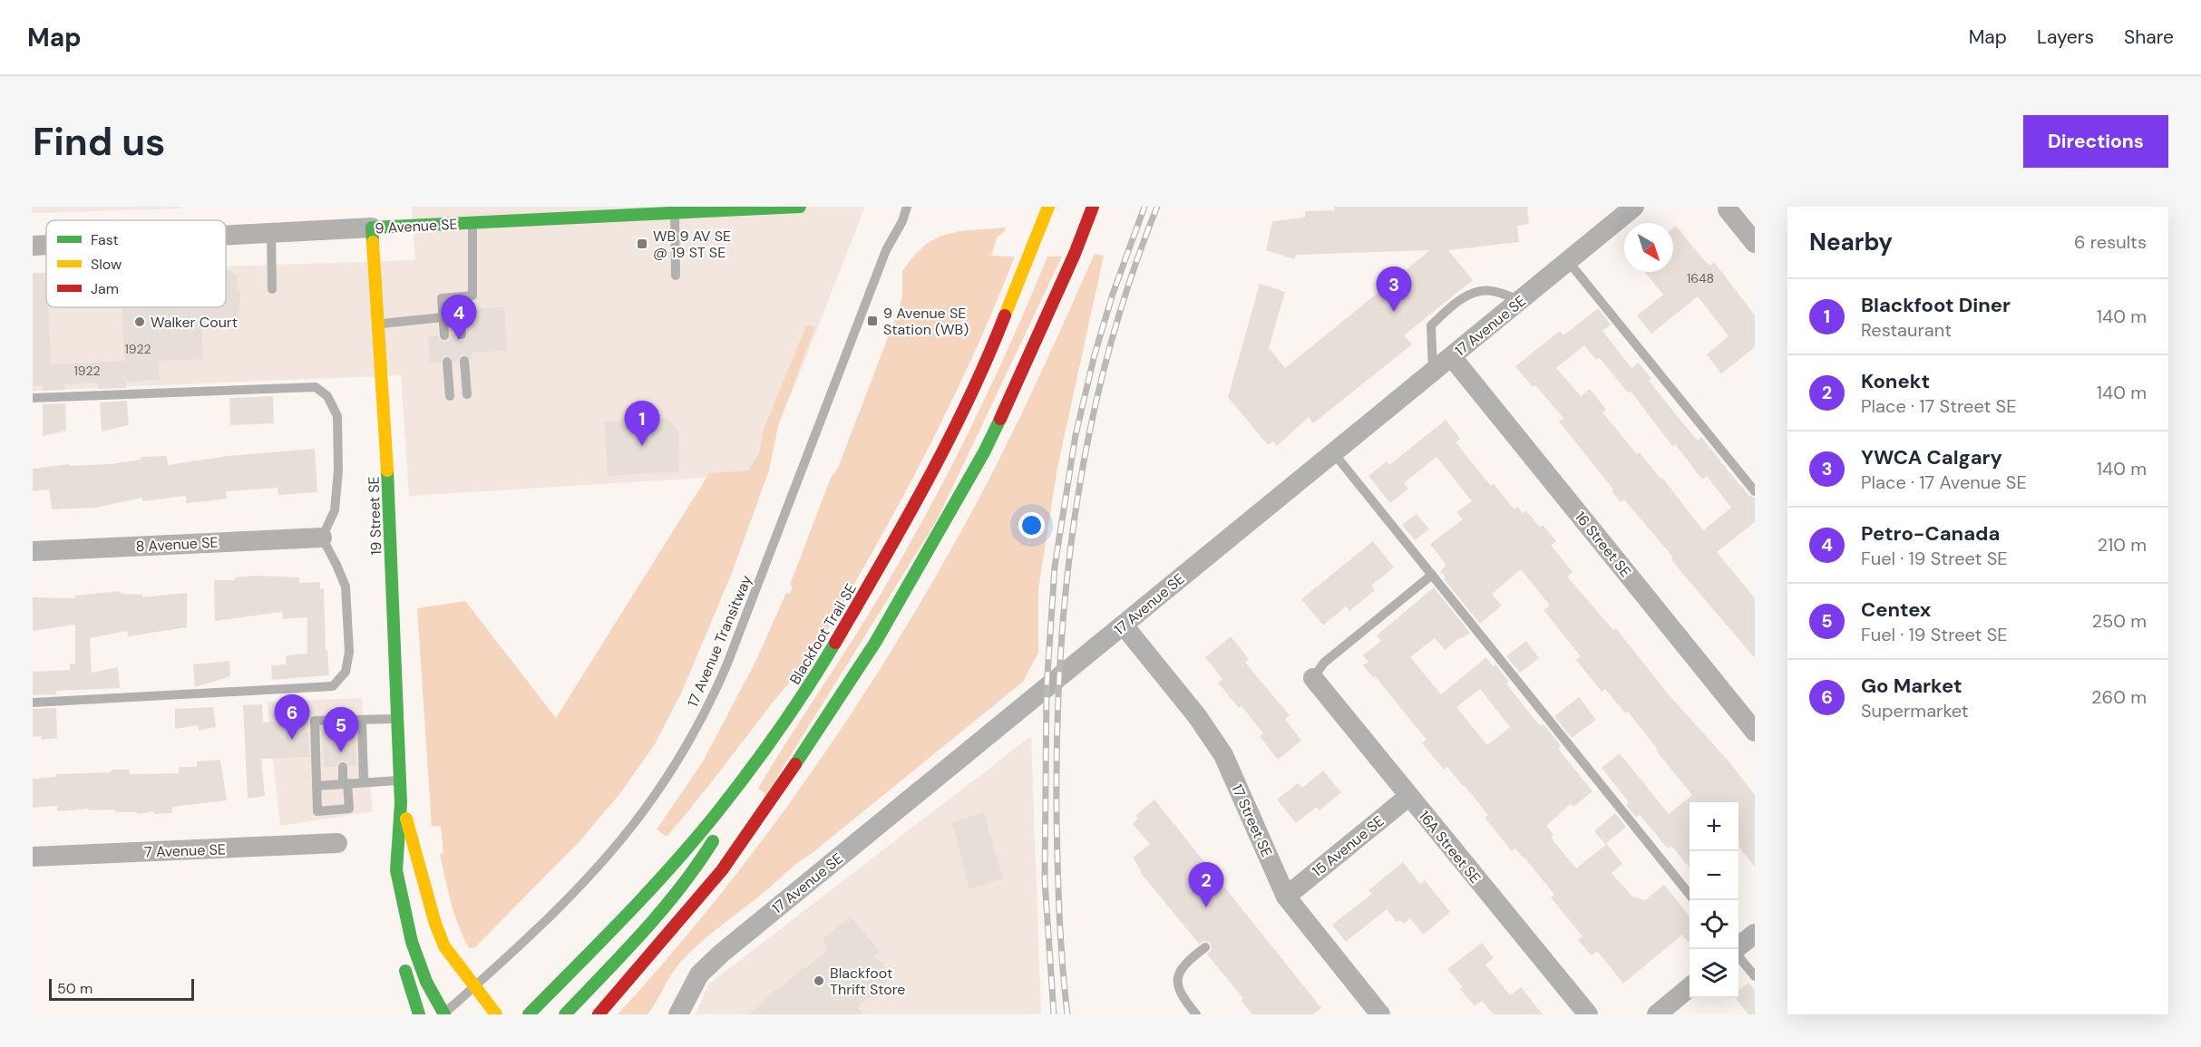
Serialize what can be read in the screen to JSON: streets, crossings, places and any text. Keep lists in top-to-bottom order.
{
  "streets": {
    "main road": ["9 Avenue SE", "19 Street SE", "Blackfoot Trail SE"],
    "street": [
      "17 Avenue SE",
      "8 Avenue SE",
      "16 Street SE",
      "17 Street SE",
      "15 Avenue SE",
      "16A Street SE",
      "7 Avenue SE"
    ],
    "lane": ["17 Avenue Transitway"]
  },
  "crossings": [
    ["9 Avenue SE", "19 Street SE"],
    ["17 Avenue SE", "16 Street SE"],
    ["17 Avenue SE", "17 Street SE"],
    ["19 Street SE", "17 Avenue Transitway"],
    ["17 Street SE", "15 Avenue SE"],
    ["15 Avenue SE", "16A Street SE"]
  ],
  "places": {
    "transit": ["WB 9 AV SE @ 19 ST SE", "9 Avenue SE Station (WB)"],
    "other": ["Walker Court", "Blackfoot Thrift Store"]
  },
  "house_numbers": ["1648", "1922", "1922"],
  "legend": ["Fast", "Slow", "Jam"],
  "scale_bar": "50 m",
  "north": "bottom right",
  "page": {
    "header": "Map",
    "nav": ["Map", "Layers", "Share"],
    "buttons": "Directions",
    "title": "Find us",
    "heading": ["Nearby", "6 results"],
    "pins": [
      "3",
      "4",
      "1",
      "6",
      "5",
      "2"
    ],
    "list": [
      {
        "mark": "1",
        "name": "Blackfoot Diner",
        "note": "Restaurant",
        "value": "140 m"
      },
      {
        "mark": "2",
        "name": "Konekt",
        "note": "Place · 17 Street SE",
        "value": "140 m"
      },
      {
        "mark": "3",
        "name": "YWCA Calgary",
        "note": "Place · 17 Avenue SE",
        "value": "140 m"
      },
      {
        "mark": "4",
        "name": "Petro-Canada",
        "note": "Fuel · 19 Street SE",
        "value": "210 m"
      },
      {
        "mark": "5",
        "name": "Centex",
        "note": "Fuel · 19 Street SE",
        "value": "250 m"
      },
      {
        "mark": "6",
        "name": "Go Market",
        "note": "Supermarket",
        "value": "260 m"
      }
    ],
    "map_buttons": ["+", "−"],
    "scale": "50 m"
  }
}
